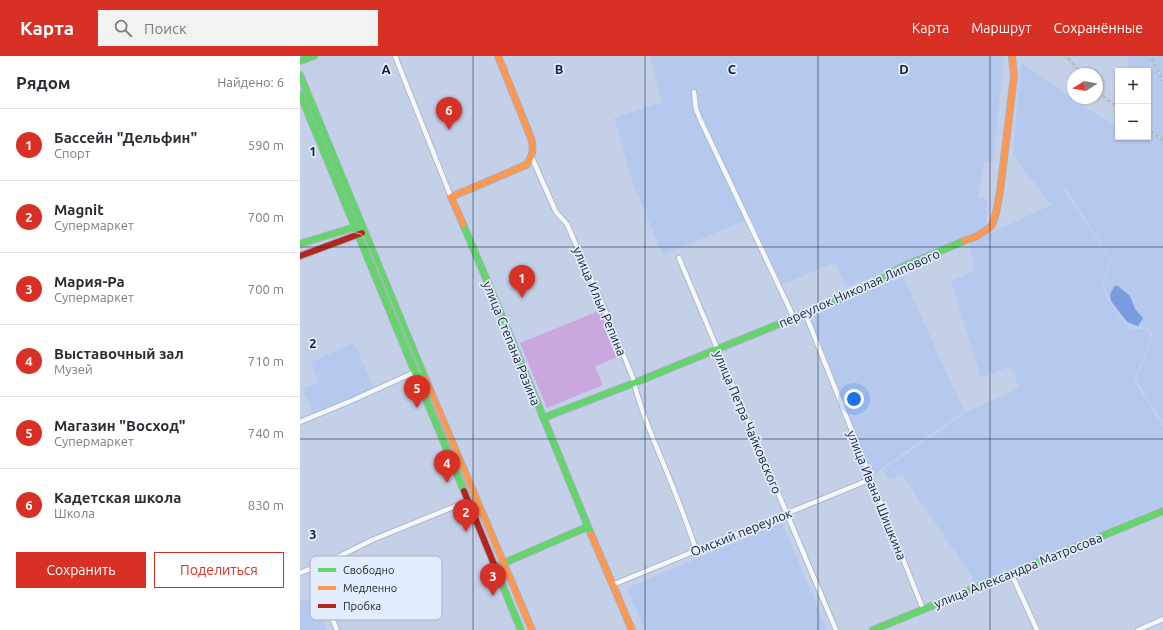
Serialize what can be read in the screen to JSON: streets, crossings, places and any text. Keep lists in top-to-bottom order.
{
  "streets": {
    "street": [
      "переулок Николая Липового",
      "улица Ильи Репина",
      "улица Степана Разина",
      "улица Петра Чайковского",
      "улица Ивана Шишкина",
      "Омский переулок",
      "улица Александра Матросова"
    ]
  },
  "crossings": [
    ["переулок Николая Липового", "улица Ильи Репина"],
    ["переулок Николая Липового", "улица Степана Разина"],
    ["переулок Николая Липового", "улица Петра Чайковского"],
    ["переулок Николая Липового", "улица Ивана Шишкина"],
    ["улица Ильи Репина", "Омский переулок"],
    ["улица Степана Разина", "Омский переулок"],
    ["улица Петра Чайковского", "Омский переулок"],
    ["улица Ивана Шишкина", "Омский переулок"],
    ["улица Ивана Шишкина", "улица Александра Матросова"]
  ],
  "legend": ["Свободно", "Медленно", "Пробка"],
  "north": "left",
  "page": {
    "header": "Карта",
    "search": "Поиск",
    "nav": ["Карта", "Маршрут", "Сохранённые"],
    "heading": ["Рядом", "Найдено: 6"],
    "map_buttons": ["+", "−"],
    "pins": [
      "6",
      "1",
      "5",
      "4",
      "2",
      "3"
    ],
    "list": [
      {
        "mark": "1",
        "name": "Бассейн \"Дельфин\"",
        "note": "Спорт",
        "value": "590 m"
      },
      {
        "mark": "2",
        "name": "Magnit",
        "note": "Супермаркет",
        "value": "700 m"
      },
      {
        "mark": "3",
        "name": "Мария-Ра",
        "note": "Супермаркет",
        "value": "700 m"
      },
      {
        "mark": "4",
        "name": "Выставочный зал",
        "note": "Музей",
        "value": "710 m"
      },
      {
        "mark": "5",
        "name": "Магазин \"Восход\"",
        "note": "Супермаркет",
        "value": "740 m"
      },
      {
        "mark": "6",
        "name": "Кадетская школа",
        "note": "Школа",
        "value": "830 m"
      }
    ],
    "buttons": ["Сохранить", "Поделиться"]
  },
  "grid": {
    "columns": [
      "A",
      "B",
      "C",
      "D"
    ],
    "rows": ["1", "2", "3"]
  }
}
